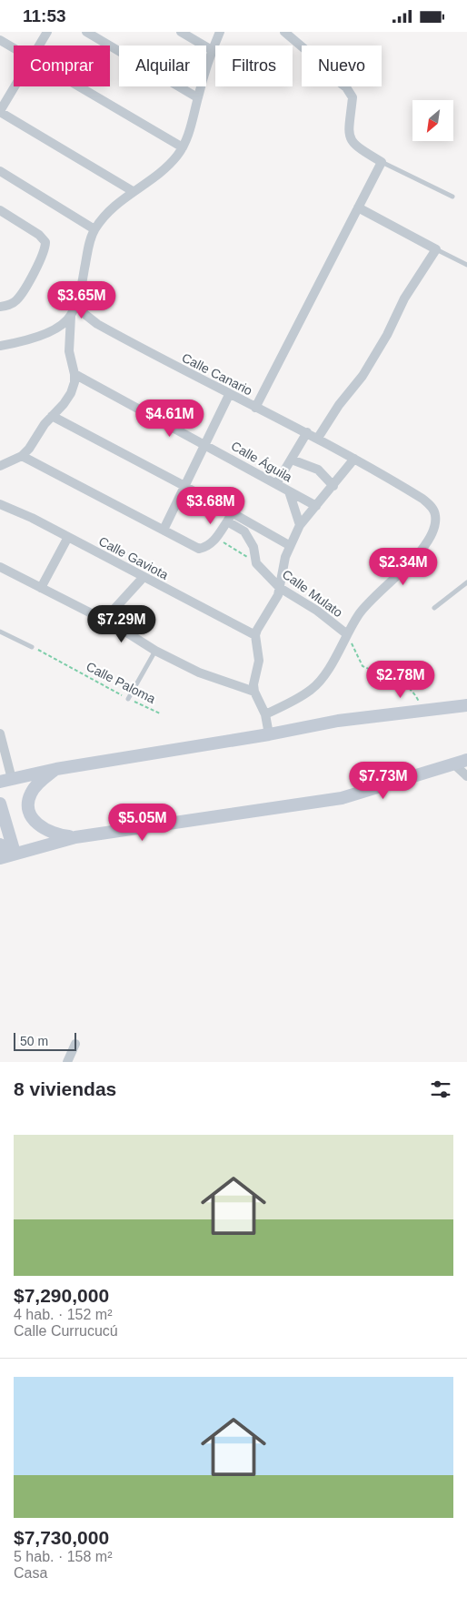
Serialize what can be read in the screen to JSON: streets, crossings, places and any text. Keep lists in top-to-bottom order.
{
  "streets": {
    "street": [
      "Calle Canario",
      "Calle Águila",
      "Calle Gaviota",
      "Calle Mulato"
    ],
    "path": ["Calle Paloma"]
  },
  "crossings": [
    ["Calle Canario", "Calle Mulato"]
  ],
  "scale_bar": "50 m",
  "north": "bottom left",
  "page": {
    "status": "11:53",
    "chip": [
      "Comprar",
      "Alquilar",
      "Filtros",
      "Nuevo"
    ],
    "price": [
      "$3.65M",
      "$4.61M",
      "$3.68M",
      "$2.34M",
      "$7.29M",
      "$2.78M",
      "$7.73M",
      "$5.05M"
    ],
    "scale": "50 m",
    "heading": "8 viviendas",
    "list": [
      {
        "name": "$7,290,000",
        "note": "4 hab. · 152 m² · Calle Currucucú"
      },
      {
        "name": "$7,730,000",
        "note": "5 hab. · 158 m² · Casa"
      }
    ]
  }
}
